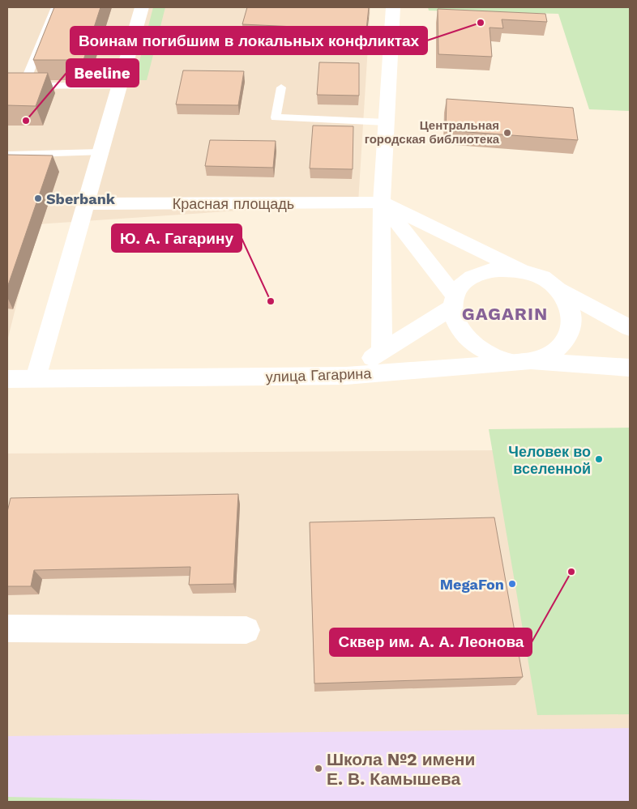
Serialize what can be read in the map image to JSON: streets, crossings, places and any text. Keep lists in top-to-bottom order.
{
  "streets": {
    "main road": ["Красная площадь", "улица Гагарина"]
  },
  "districts": ["GAGARIN"],
  "places": [
    "Воинам погибшим в локальных конфликтах",
    "Beeline",
    "Центральная городская библиотека",
    "Sberbank",
    "Ю. А. Гагарину",
    "Человек во вселенной",
    "Сквер им. А. А. Леонова",
    "MegaFon",
    "Школа №2 имени Е. В. Камышева"
  ]
}
